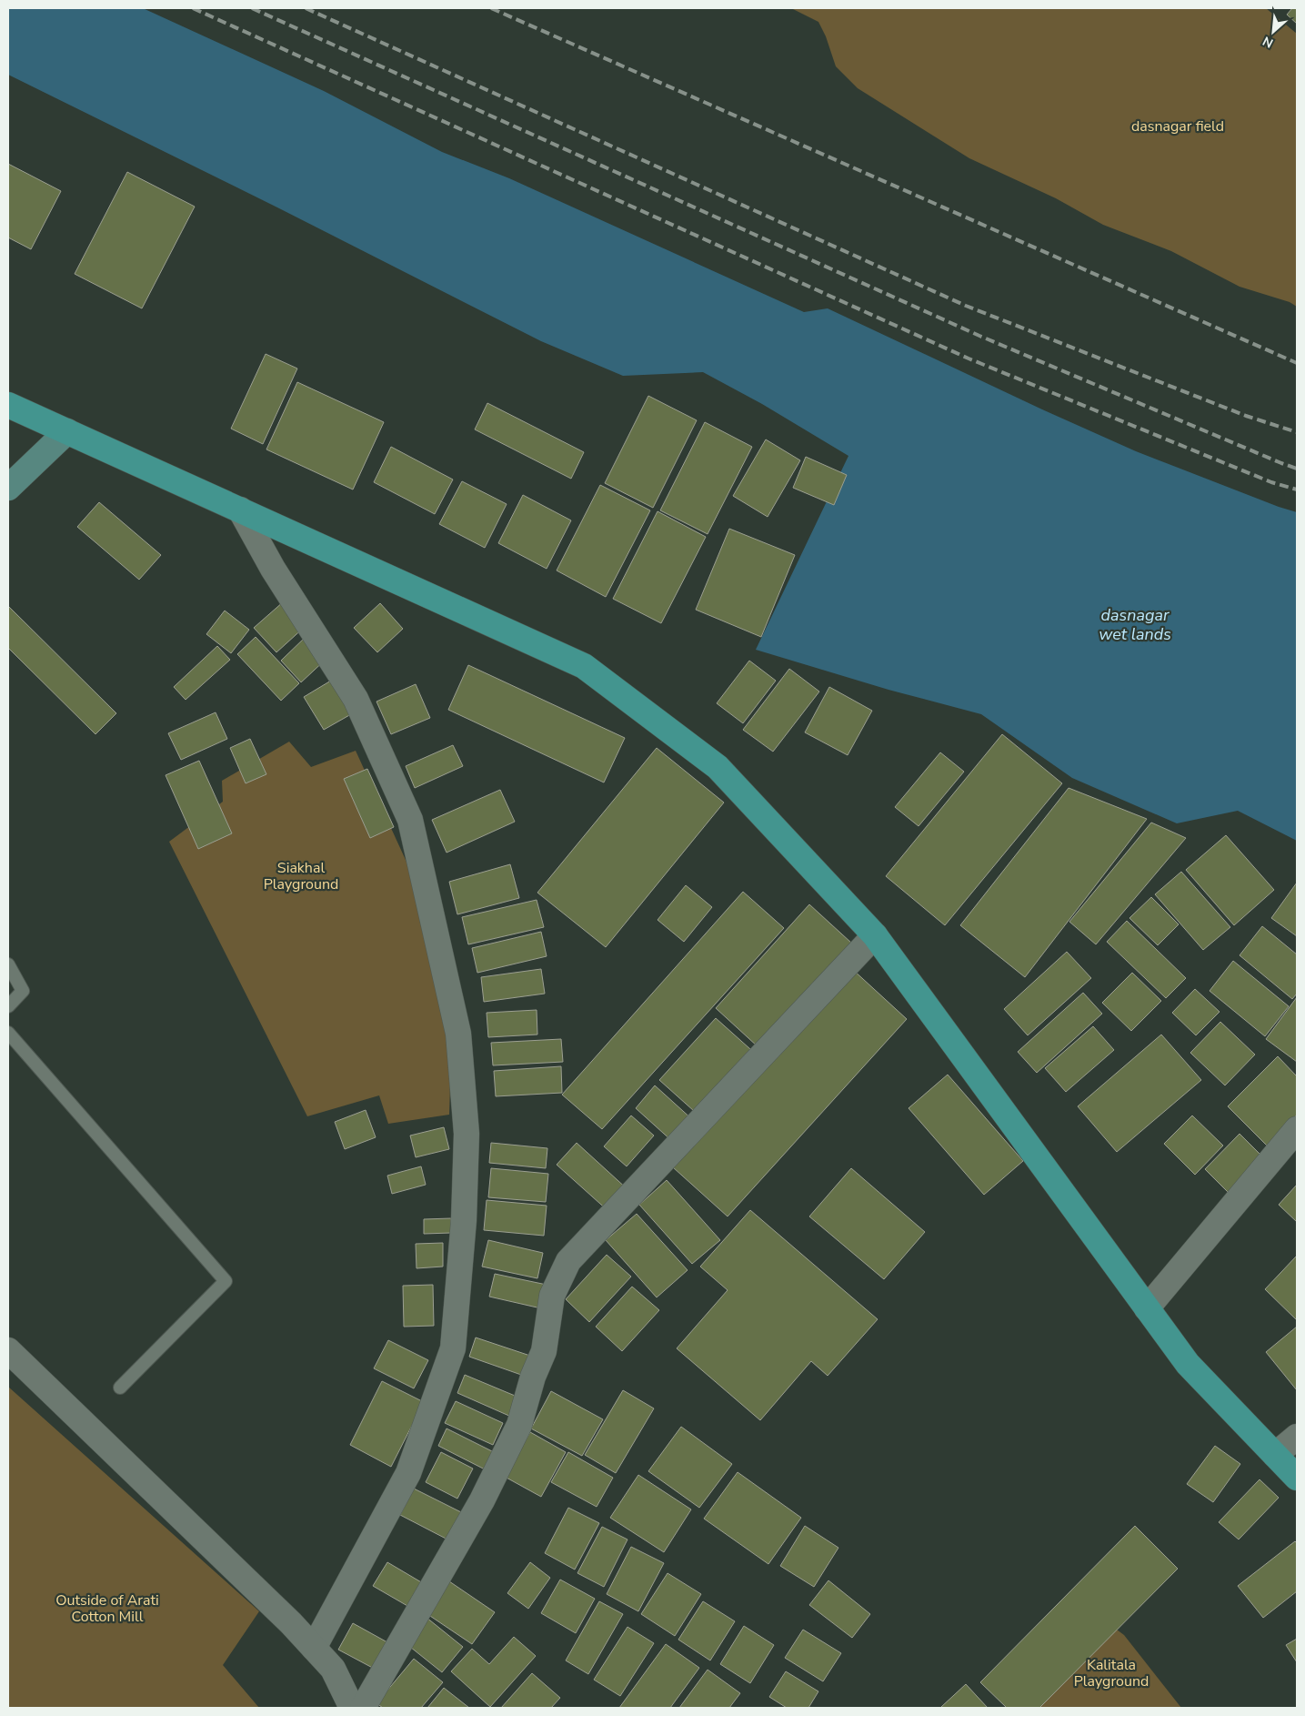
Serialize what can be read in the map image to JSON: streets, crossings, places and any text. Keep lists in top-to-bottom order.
{
  "water": ["dasnagar wet lands"],
  "parks": [
    "dasnagar field",
    "Siakhal Playground",
    "Outside of Arati Cotton Mill",
    "Kalitala Playground"
  ],
  "north": "bottom left"
}
